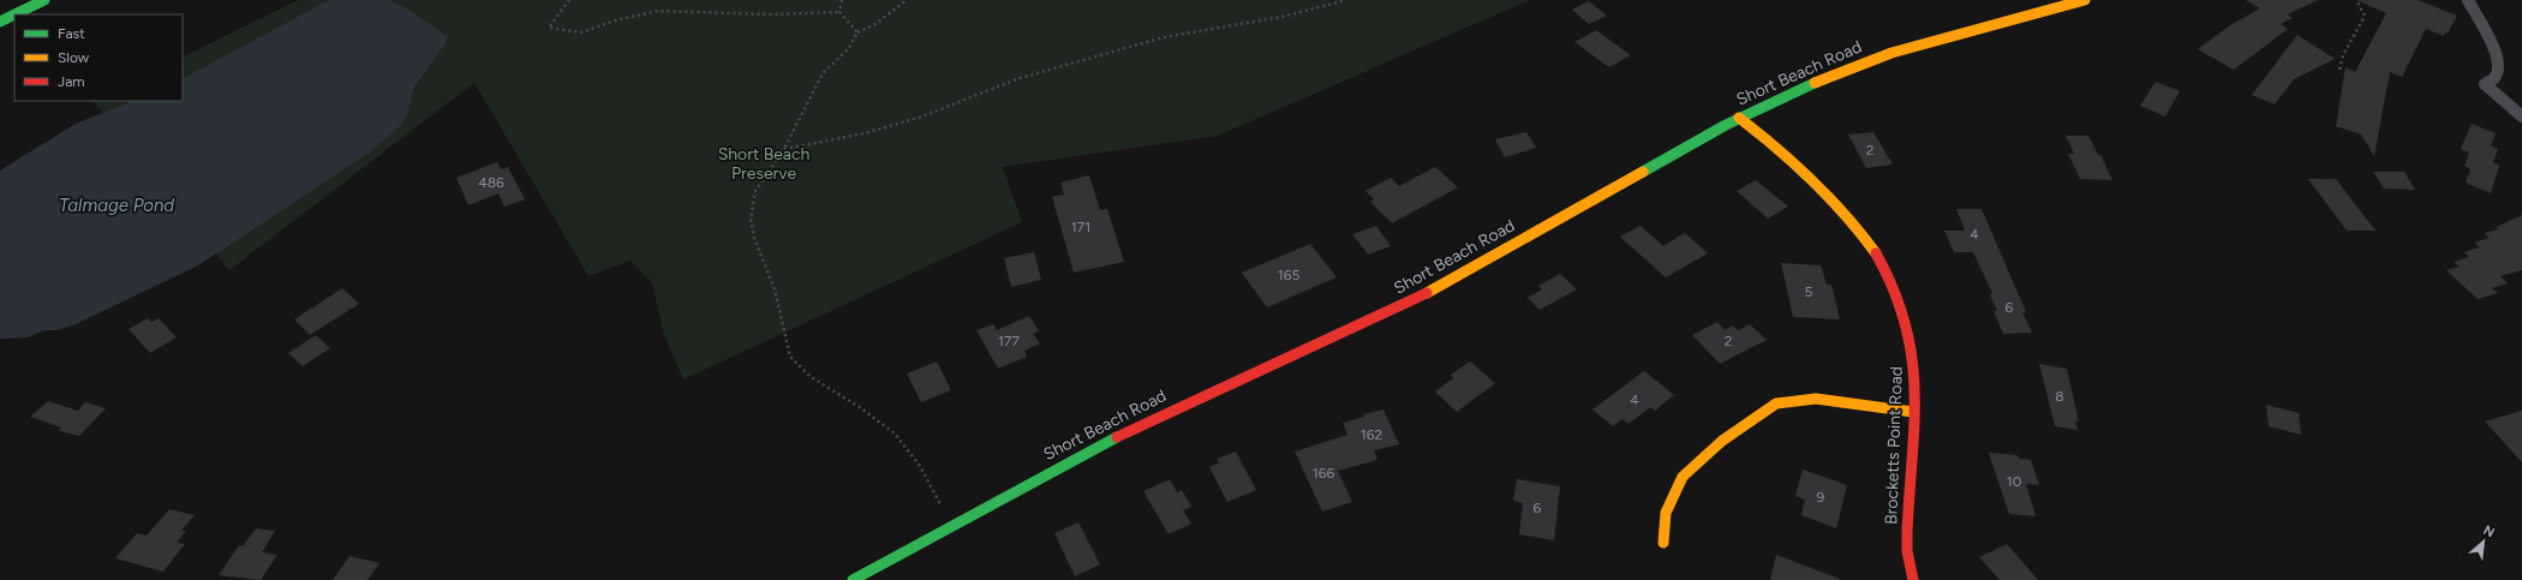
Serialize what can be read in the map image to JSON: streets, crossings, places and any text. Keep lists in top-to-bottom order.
{
  "streets": {
    "main road": ["Short Beach Road", "Brocketts Point Road"]
  },
  "crossings": [
    ["Short Beach Road", "Brocketts Point Road"]
  ],
  "water": ["Talmage Pond"],
  "parks": ["Short Beach Preserve"],
  "house_numbers": [
    "2",
    "486",
    "171",
    "4",
    "165",
    "5",
    "6",
    "177",
    "2",
    "8",
    "4",
    "162",
    "166",
    "10",
    "9",
    "6"
  ],
  "legend": ["Fast", "Slow", "Jam"],
  "north": "top right"
}
